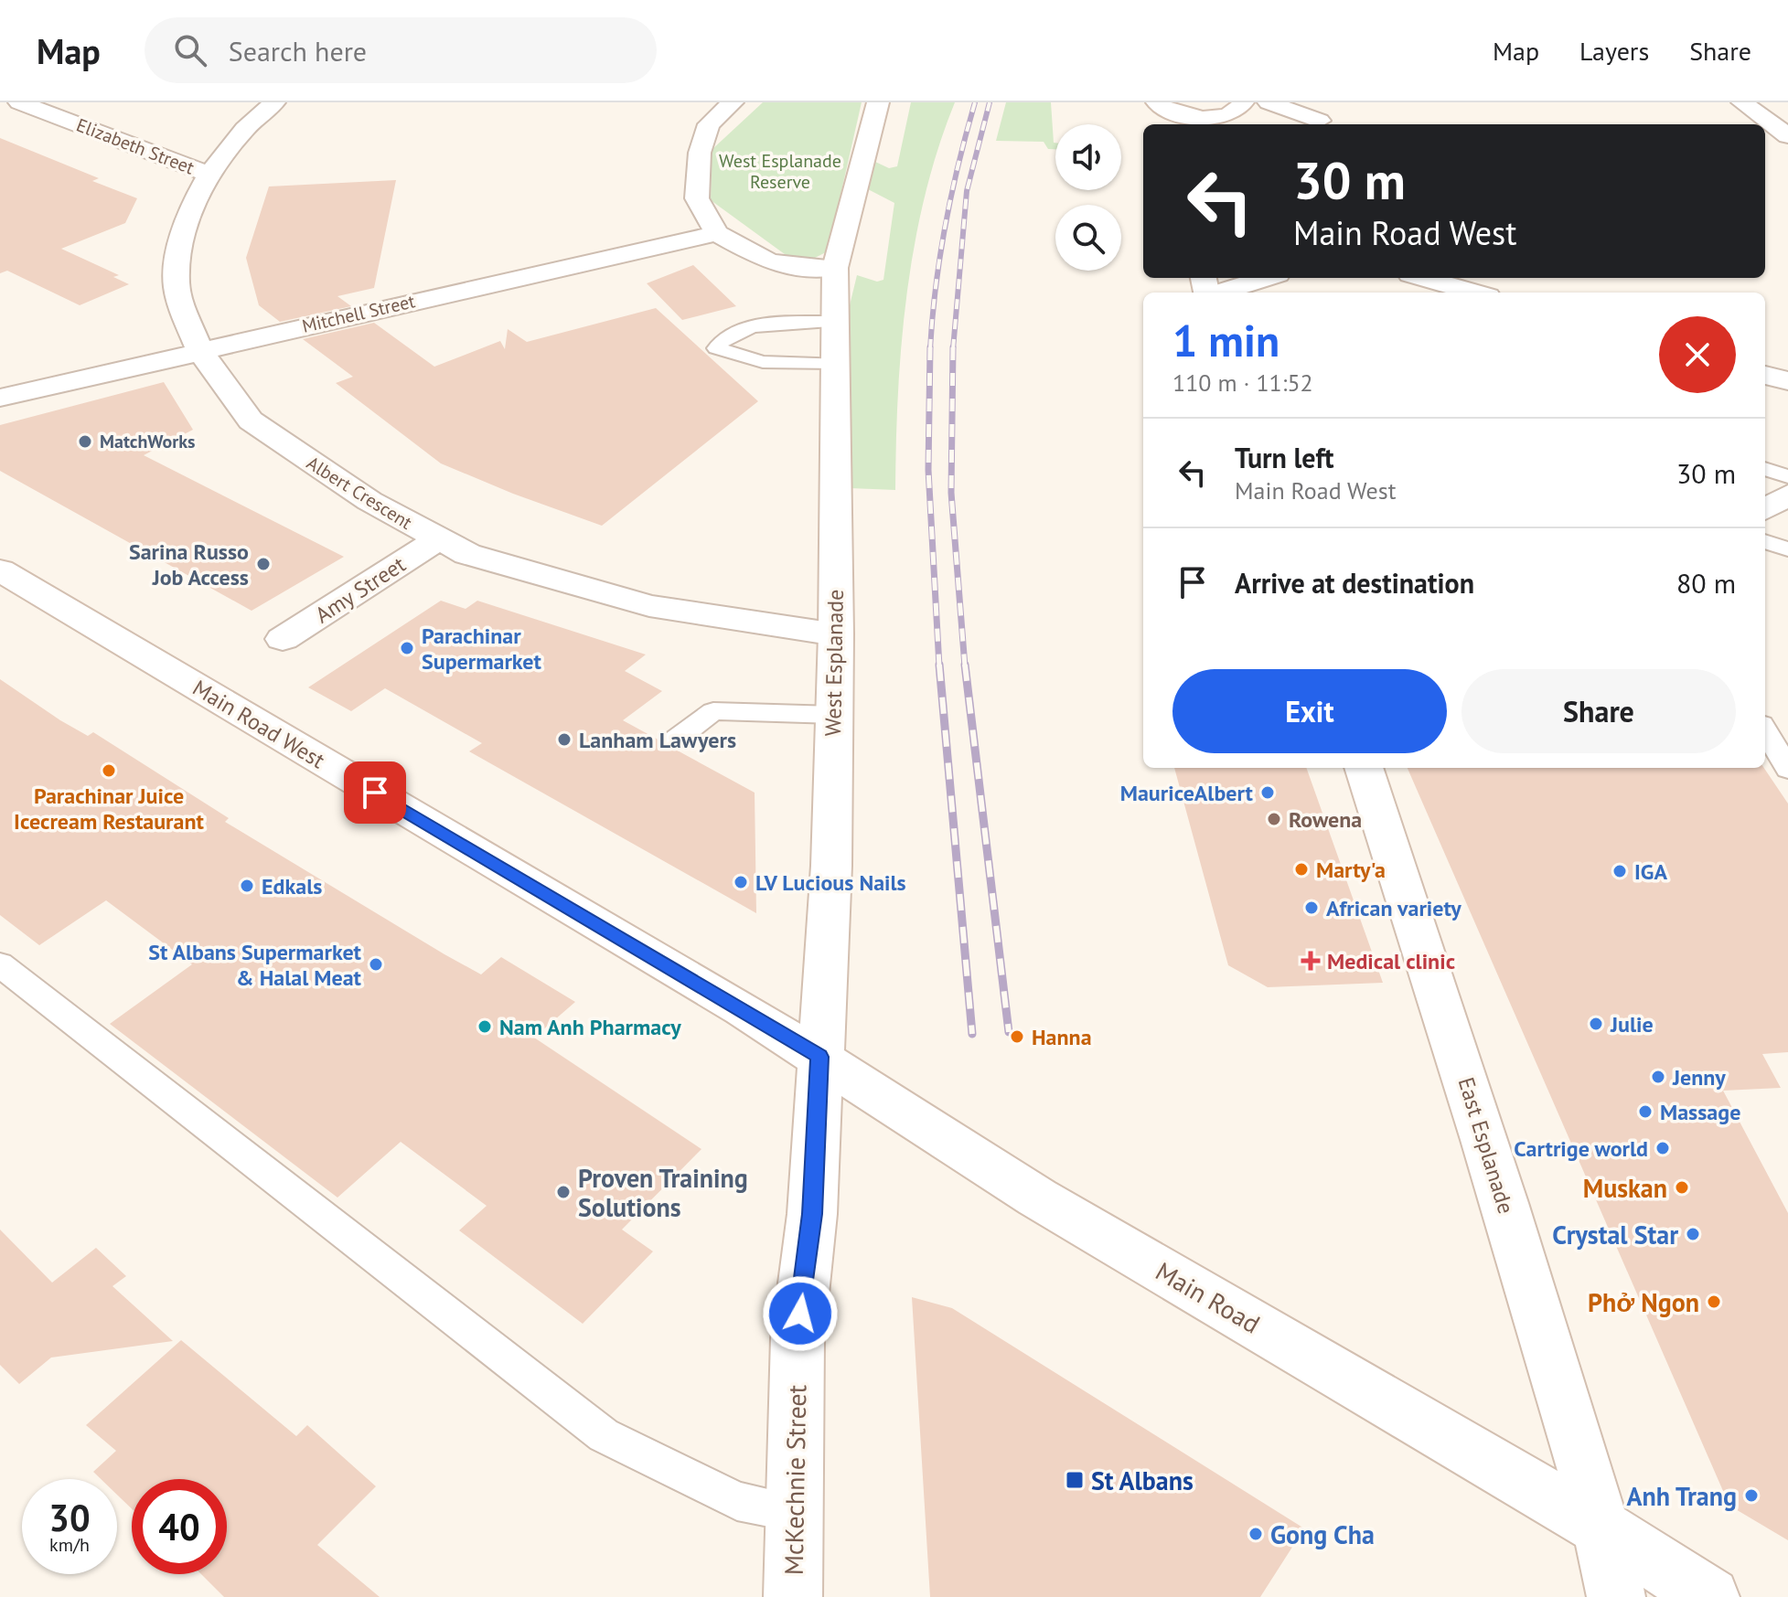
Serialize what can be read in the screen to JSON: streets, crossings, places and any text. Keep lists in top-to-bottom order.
{
  "streets": {
    "street": [
      "Elizabeth Street",
      "Mitchell Street",
      "Albert Crescent",
      "Amy Street",
      "West Esplanade",
      "Main Road West",
      "East Esplanade",
      "Main Road",
      "McKechnie Street"
    ]
  },
  "crossings": [
    ["Elizabeth Street", "Albert Crescent"],
    ["Mitchell Street", "Albert Crescent"],
    ["Albert Crescent", "Amy Street"],
    ["Albert Crescent", "West Esplanade"],
    ["West Esplanade", "Main Road West"],
    ["West Esplanade", "Main Road"],
    ["West Esplanade", "McKechnie Street"],
    ["Main Road West", "Main Road"],
    ["Main Road West", "McKechnie Street"],
    ["East Esplanade", "Main Road"],
    ["Main Road", "McKechnie Street"]
  ],
  "parks": ["West Esplanade Reserve"],
  "places": {
    "other": [
      "MatchWorks",
      "Sarina Russo Job Access",
      "Parachinar Supermarket",
      "Lanham Lawyers",
      "Parachinar Juice Icecream Restaurant",
      "MauriceAlbert",
      "Rowena",
      "Marty'a",
      "IGA",
      "LV Lucious Nails",
      "Edkals",
      "African variety",
      "St Albans Supermarket & Halal Meat",
      "Julie",
      "Nam Anh Pharmacy",
      "Hanna",
      "Jenny",
      "Massage",
      "Cartrige world",
      "Muskan",
      "Proven Training Solutions",
      "Crystal Star",
      "Phở Ngon",
      "Anh Trang",
      "Gong Cha"
    ],
    "health": ["Medical clinic"],
    "transit": ["St Albans"]
  },
  "page": {
    "header": "Map",
    "search": "Search here",
    "nav": ["Map", "Layers", "Share"],
    "turn": ["30 m", "Main Road West"],
    "heading": ["1 min", "110 m · 11:52"],
    "list": [
      {
        "name": "Turn left",
        "note": "Main Road West",
        "value": "30 m"
      },
      {
        "name": "Arrive at destination",
        "value": "80 m"
      }
    ],
    "buttons": ["Exit", "Share"],
    "speed": "30 km/h",
    "limit": "40"
  }
}
